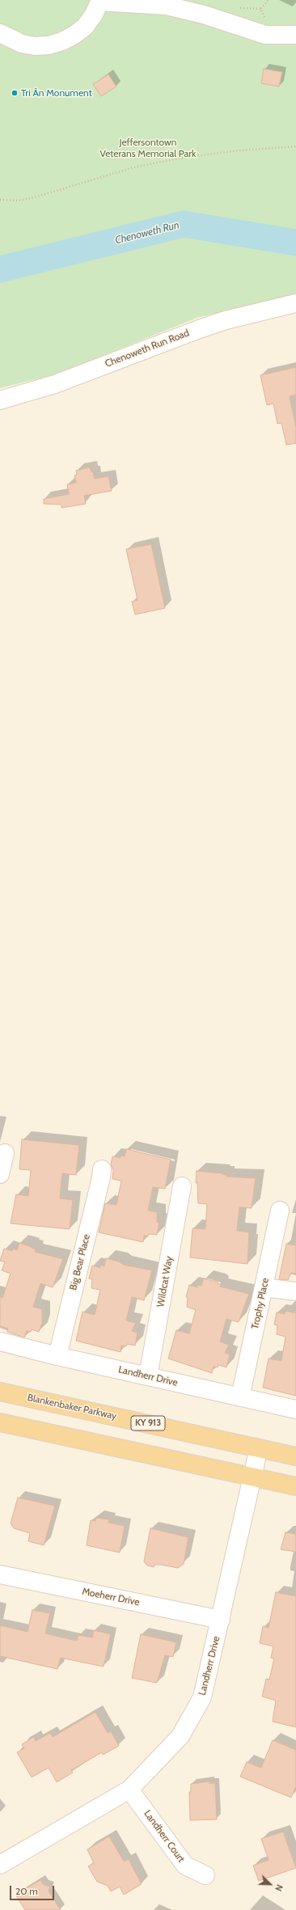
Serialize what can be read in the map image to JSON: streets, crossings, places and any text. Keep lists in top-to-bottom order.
{
  "streets": {
    "main road": ["Blankenbaker Parkway", "KY 913"],
    "street": [
      "Chenoweth Run Road",
      "Big Bear Place",
      "Wildcat Way",
      "Trophy Place",
      "Landherr Drive",
      "Moeherr Drive",
      "Landherr Court"
    ]
  },
  "crossings": [
    ["Big Bear Place", "Landherr Drive"],
    ["Wildcat Way", "Landherr Drive"],
    ["Trophy Place", "Landherr Drive"],
    ["Landherr Drive", "Blankenbaker Parkway"],
    ["Landherr Drive", "Moeherr Drive"],
    ["Landherr Drive", "Landherr Court"]
  ],
  "water": ["Chenoweth Run"],
  "parks": ["Jeffersontown Veterans Memorial Park"],
  "places": ["Tri Ân Monument"],
  "scale_bar": "20 m",
  "north": "bottom right"
}
